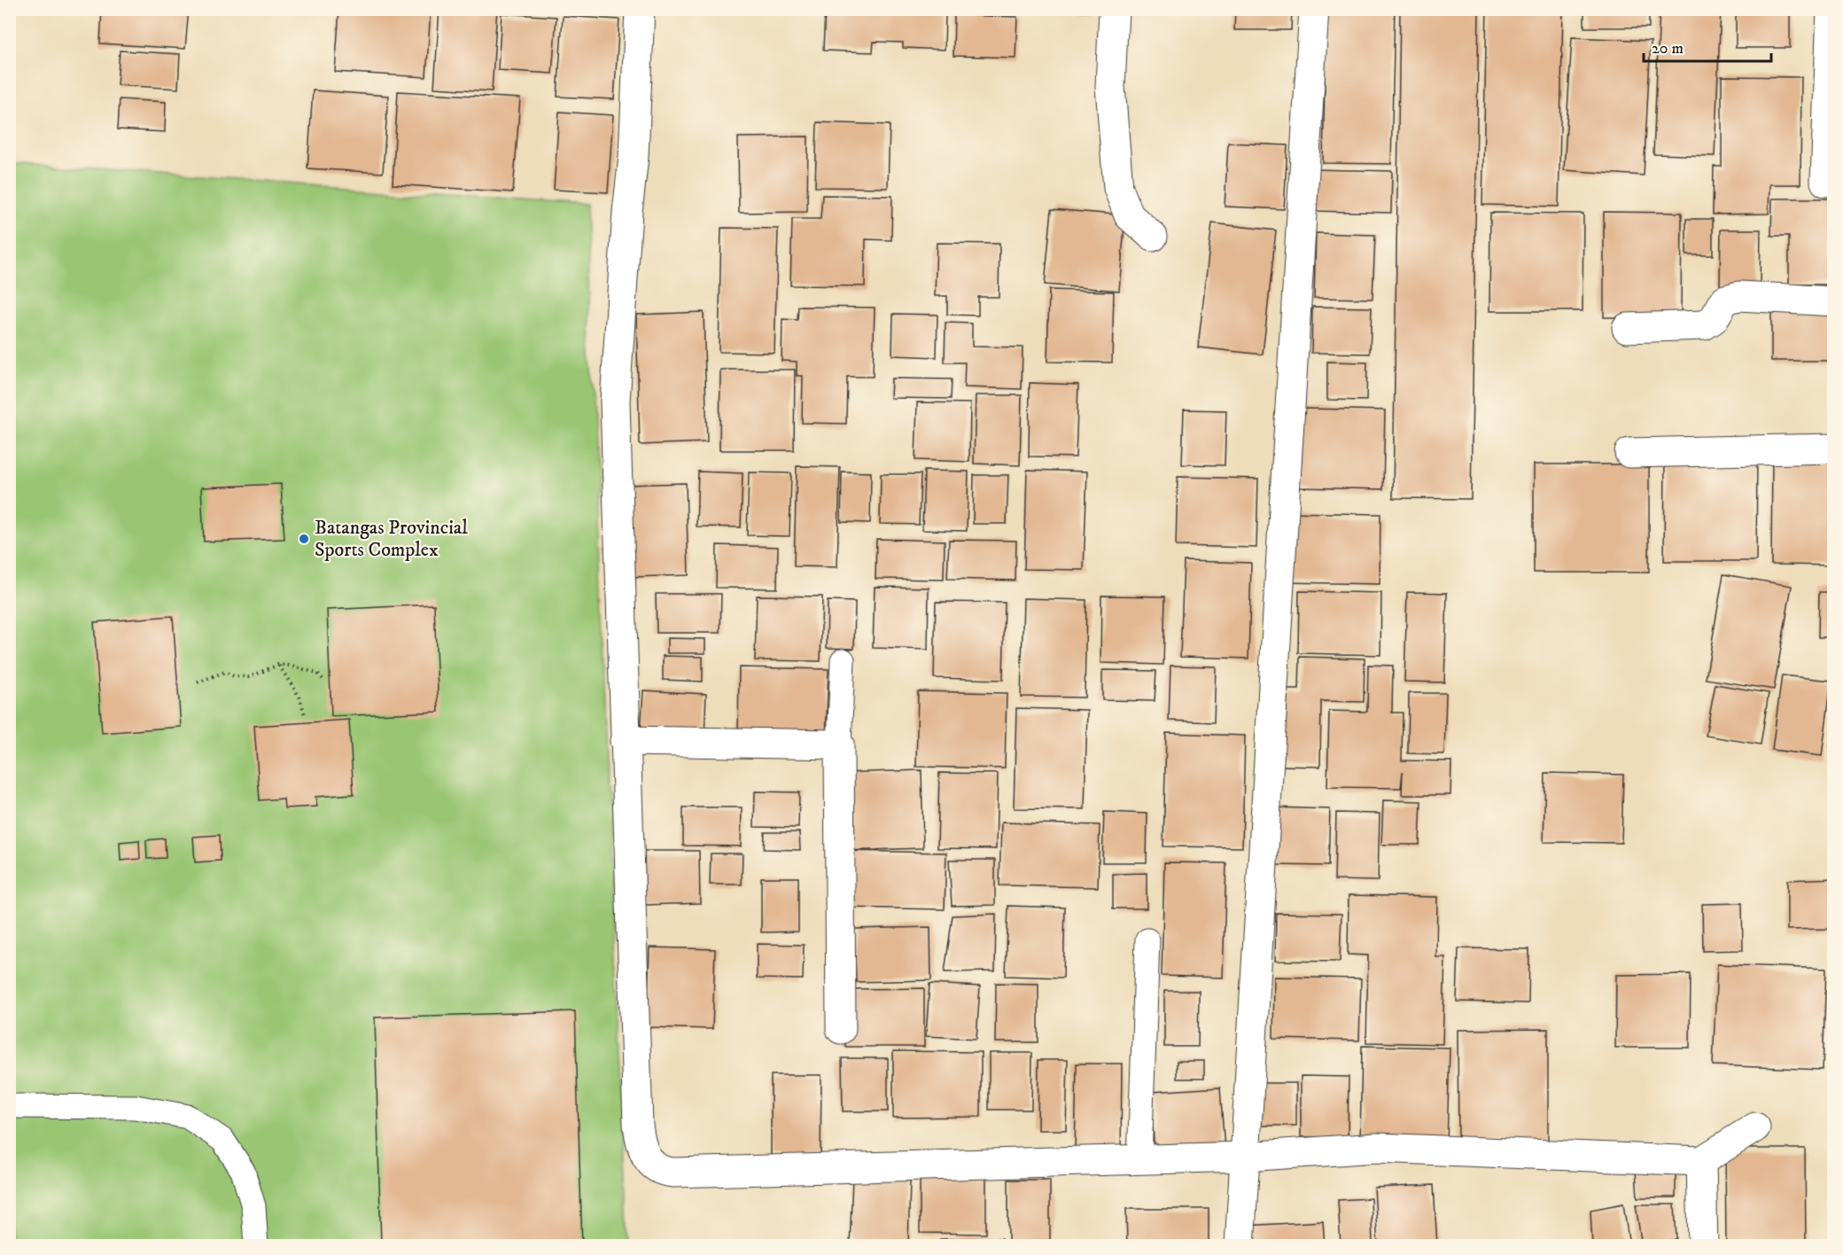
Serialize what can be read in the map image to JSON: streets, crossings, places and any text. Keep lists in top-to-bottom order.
{
  "places": ["Batangas Provincial Sports Complex"],
  "scale_bar": "20 m"
}
